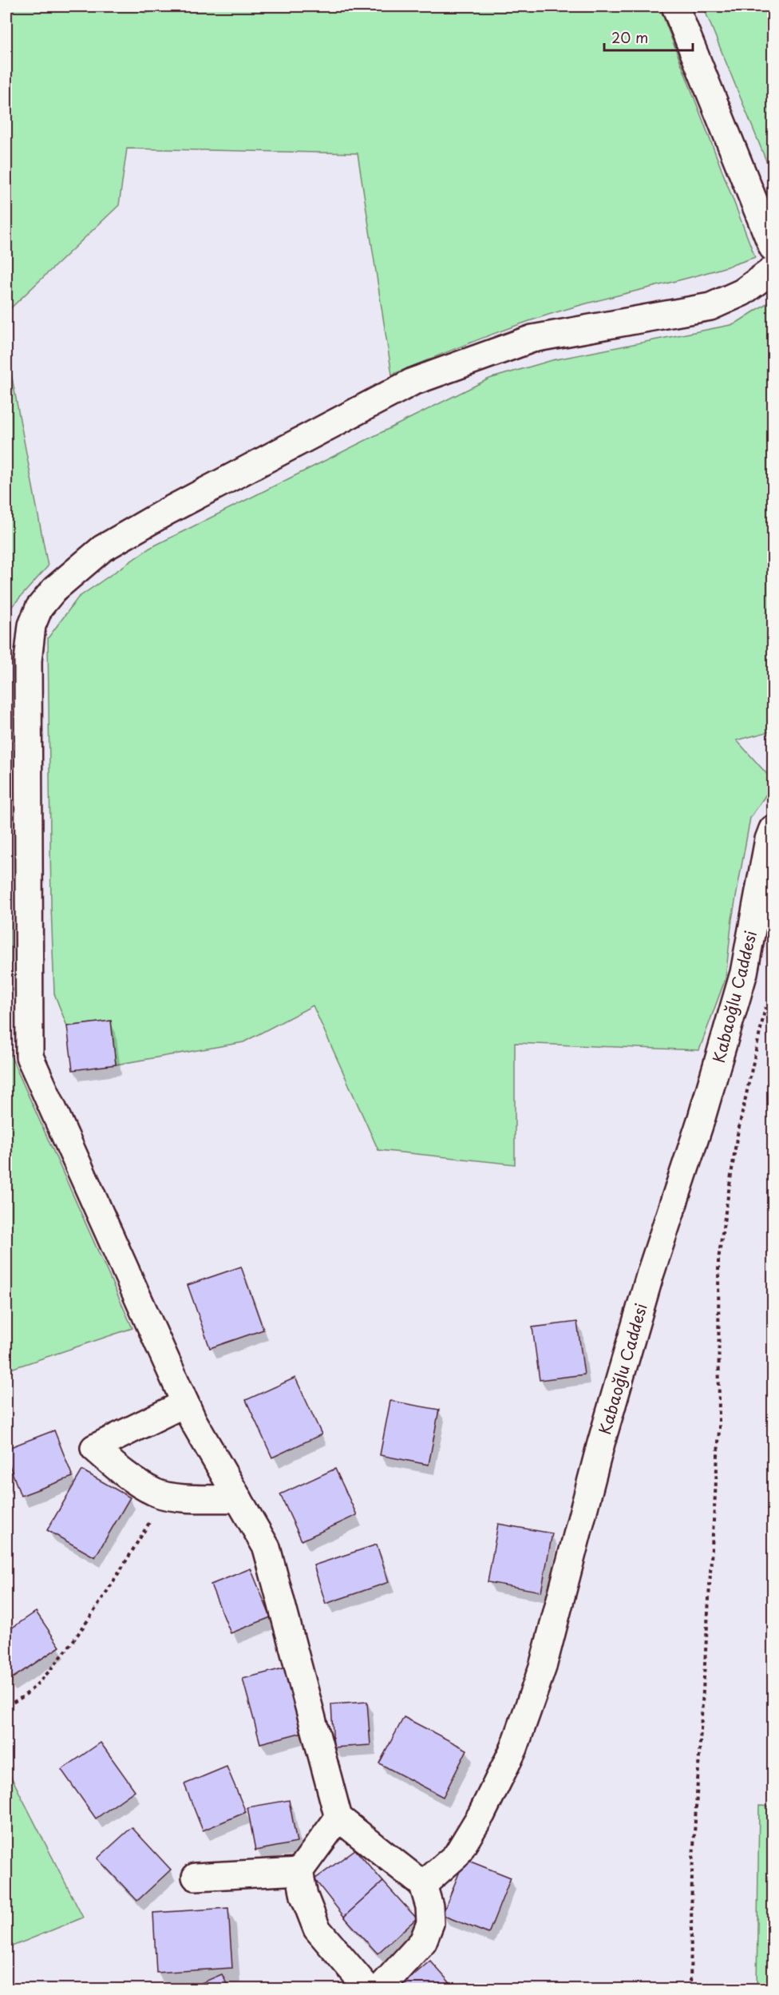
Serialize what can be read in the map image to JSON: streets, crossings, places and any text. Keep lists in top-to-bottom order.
{
  "streets": {
    "street": ["Kabaoğlu Caddesi"]
  },
  "scale_bar": "20 m"
}
